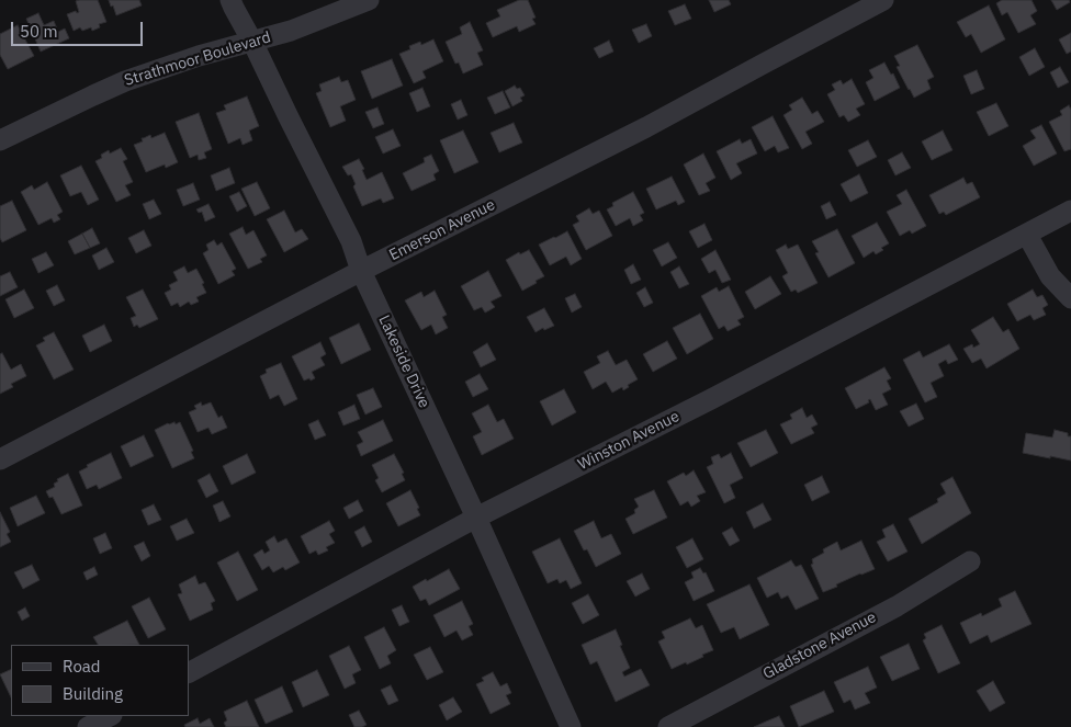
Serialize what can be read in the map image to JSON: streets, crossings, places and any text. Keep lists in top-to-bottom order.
{
  "streets": {
    "street": [
      "Strathmoor Boulevard",
      "Emerson Avenue",
      "Lakeside Drive",
      "Winston Avenue",
      "Gladstone Avenue"
    ]
  },
  "crossings": [
    ["Strathmoor Boulevard", "Lakeside Drive"],
    ["Emerson Avenue", "Lakeside Drive"],
    ["Lakeside Drive", "Winston Avenue"]
  ],
  "legend": ["Road", "Building"],
  "scale_bar": "50 m"
}
